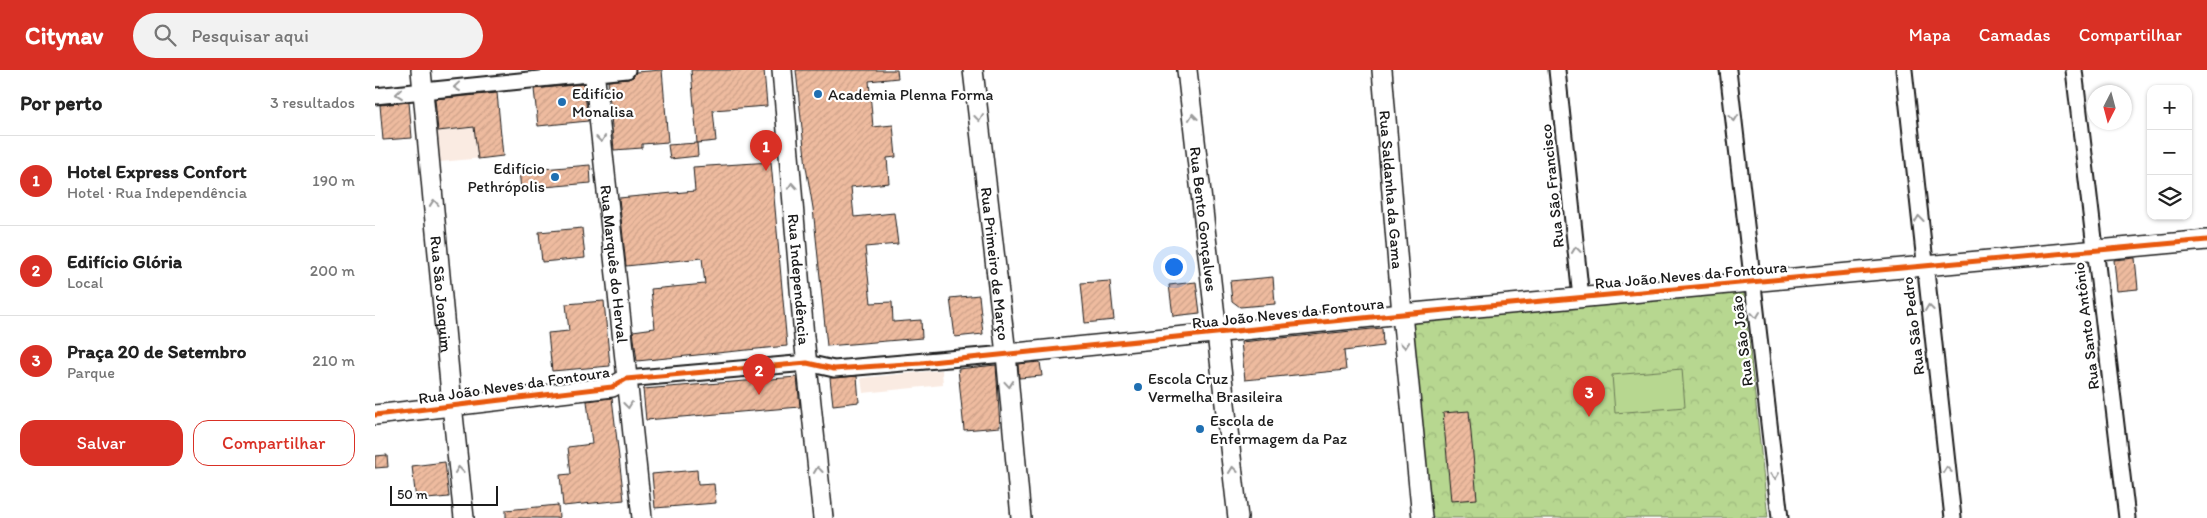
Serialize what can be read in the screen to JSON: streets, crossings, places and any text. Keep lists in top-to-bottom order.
{
  "streets": {
    "street": [
      "Rua São Francisco",
      "Rua Saldanha da Gama",
      "Rua Bento Gonçalves",
      "Rua Marquês do Herval",
      "Rua Primeiro de Março",
      "Rua João Neves da Fontoura",
      "Rua Independência",
      "Rua São Joaquim",
      "Rua São Pedro",
      "Rua Santo Antônio",
      "Rua São João"
    ]
  },
  "crossings": [
    ["Rua São Francisco", "Rua João Neves da Fontoura"],
    ["Rua Saldanha da Gama", "Rua João Neves da Fontoura"],
    ["Rua Bento Gonçalves", "Rua João Neves da Fontoura"],
    ["Rua Marquês do Herval", "Rua João Neves da Fontoura"],
    ["Rua Primeiro de Março", "Rua João Neves da Fontoura"],
    ["Rua João Neves da Fontoura", "Rua Independência"],
    ["Rua João Neves da Fontoura", "Rua São Joaquim"],
    ["Rua João Neves da Fontoura", "Rua São Pedro"],
    ["Rua João Neves da Fontoura", "Rua Santo Antônio"],
    ["Rua João Neves da Fontoura", "Rua São João"]
  ],
  "one_way": [
    "Rua São Francisco",
    "Rua Saldanha da Gama",
    "Rua Bento Gonçalves",
    "Rua Marquês do Herval",
    "Rua Primeiro de Março",
    "Rua Independência",
    "Rua São Joaquim",
    "Rua São Pedro",
    "Rua São João"
  ],
  "places": [
    "Academia Plenna Forma",
    "Edifício Monalisa",
    "Edifício Pethrópolis",
    "Escola Cruz Vermelha Brasileira",
    "Escola de Enfermagem da Paz"
  ],
  "scale_bar": "50 m",
  "north": "bottom",
  "page": {
    "header": "Citynav",
    "search": "Pesquisar aqui",
    "nav": ["Mapa", "Camadas", "Compartilhar"],
    "heading": ["Por perto", "3 resultados"],
    "map_buttons": ["+", "−"],
    "pins": ["1", "2", "3"],
    "list": [
      {
        "mark": "1",
        "name": "Hotel Express Confort",
        "note": "Hotel · Rua Independência",
        "value": "190 m"
      },
      {
        "mark": "2",
        "name": "Edifício Glória",
        "note": "Local",
        "value": "200 m"
      },
      {
        "mark": "3",
        "name": "Praça 20 de Setembro",
        "note": "Parque",
        "value": "210 m"
      }
    ],
    "buttons": ["Salvar", "Compartilhar"],
    "scale": "50 m"
  }
}
